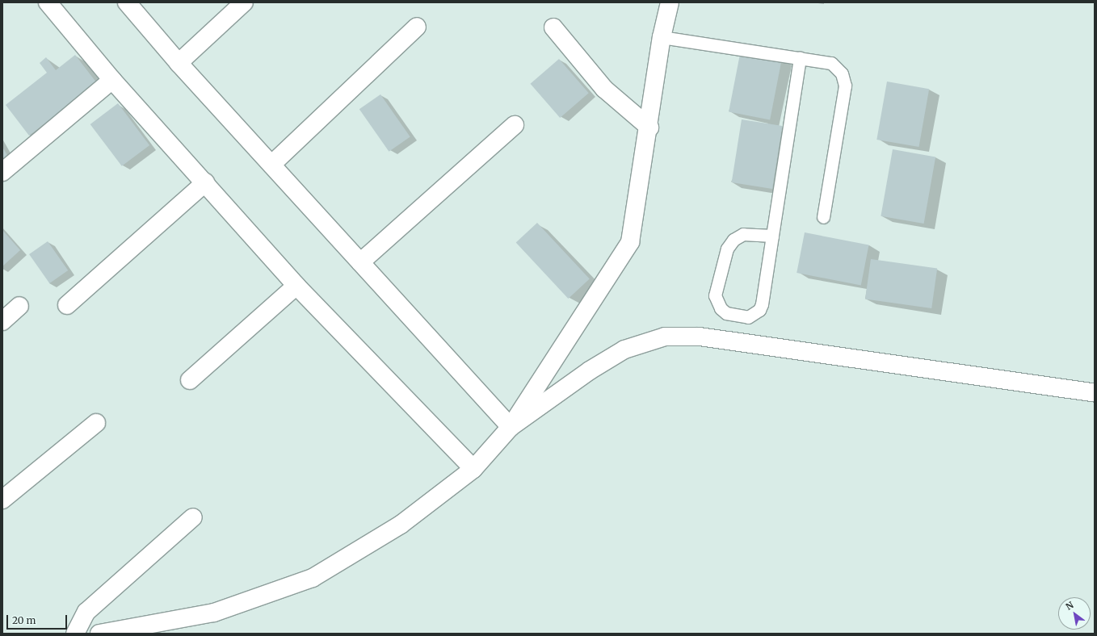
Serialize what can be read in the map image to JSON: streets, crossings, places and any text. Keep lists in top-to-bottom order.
{
  "scale_bar": "20 m",
  "north": "top left"
}
